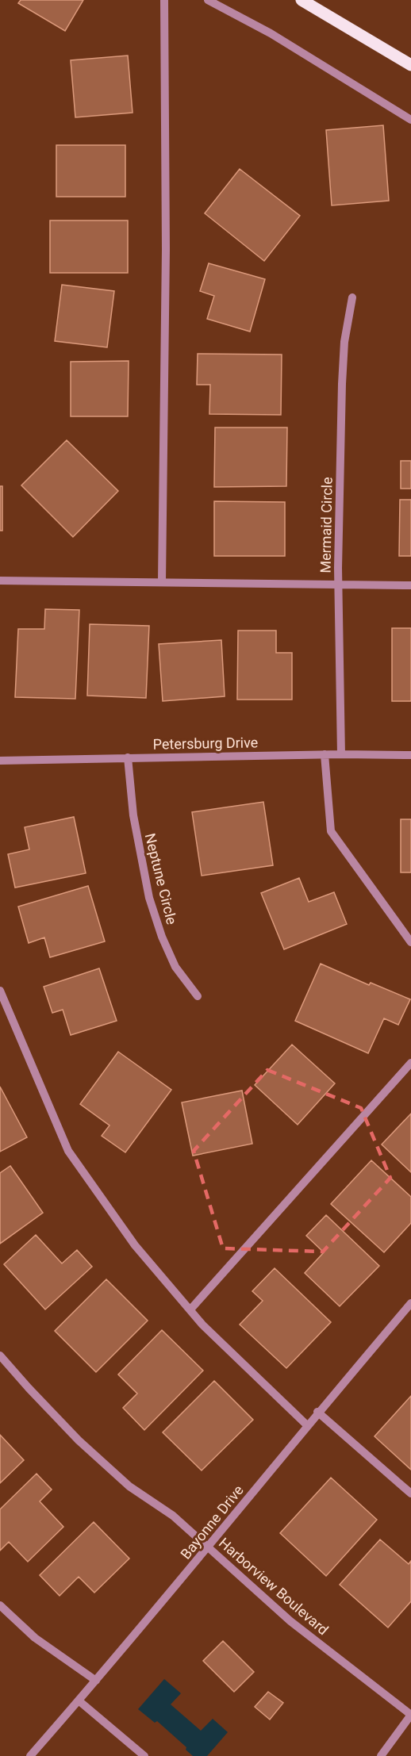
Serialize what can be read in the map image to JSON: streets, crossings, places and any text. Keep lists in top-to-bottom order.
{
  "streets": {
    "street": [
      "Mermaid Circle",
      "Petersburg Drive",
      "Neptune Circle",
      "Bayonne Drive",
      "Harborview Boulevard"
    ]
  },
  "crossings": [
    ["Mermaid Circle", "Petersburg Drive"],
    ["Petersburg Drive", "Neptune Circle"],
    ["Bayonne Drive", "Harborview Boulevard"]
  ]
}
